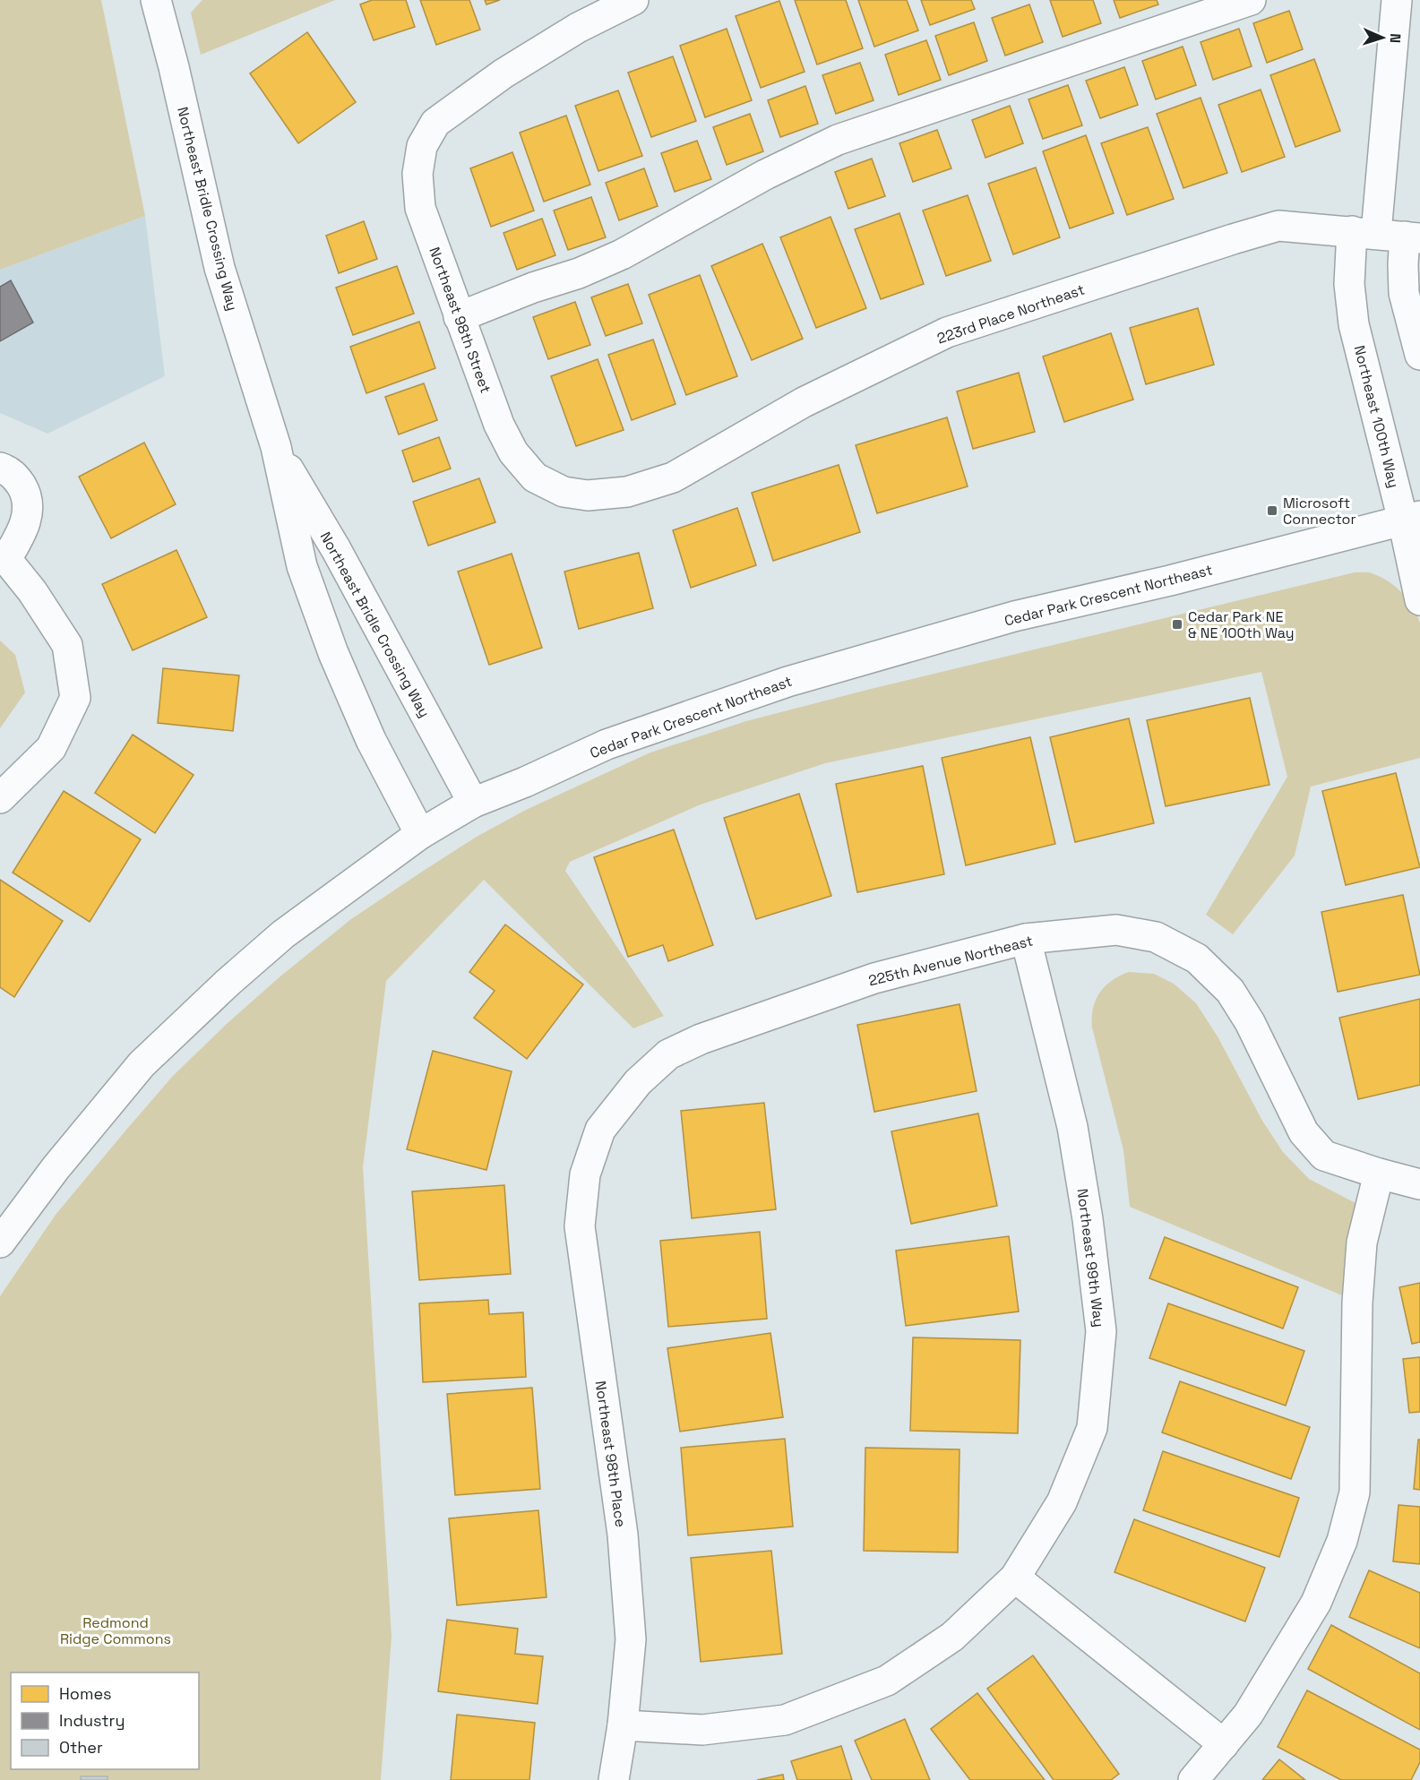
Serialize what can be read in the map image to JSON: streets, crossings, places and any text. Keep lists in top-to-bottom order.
{
  "streets": {
    "street": [
      "Northeast Bridle Crossing Way",
      "223rd Place Northeast",
      "Northeast 98th Street",
      "Northeast 100th Way",
      "Cedar Park Crescent Northeast",
      "225th Avenue Northeast",
      "Northeast 99th Way",
      "Northeast 98th Place"
    ]
  },
  "crossings": [
    ["Northeast Bridle Crossing Way", "Cedar Park Crescent Northeast"],
    ["223rd Place Northeast", "Northeast 98th Street"],
    ["223rd Place Northeast", "Northeast 100th Way"],
    ["Northeast 100th Way", "Cedar Park Crescent Northeast"],
    ["225th Avenue Northeast", "Northeast 99th Way"],
    ["225th Avenue Northeast", "Northeast 98th Place"],
    ["Northeast 99th Way", "Northeast 98th Place"]
  ],
  "parks": ["Redmond Ridge Commons"],
  "places": {
    "transit": ["Microsoft Connector", "Cedar Park NE & NE 100th Way"]
  },
  "legend": ["Homes", "Industry", "Other"],
  "north": "right"
}
